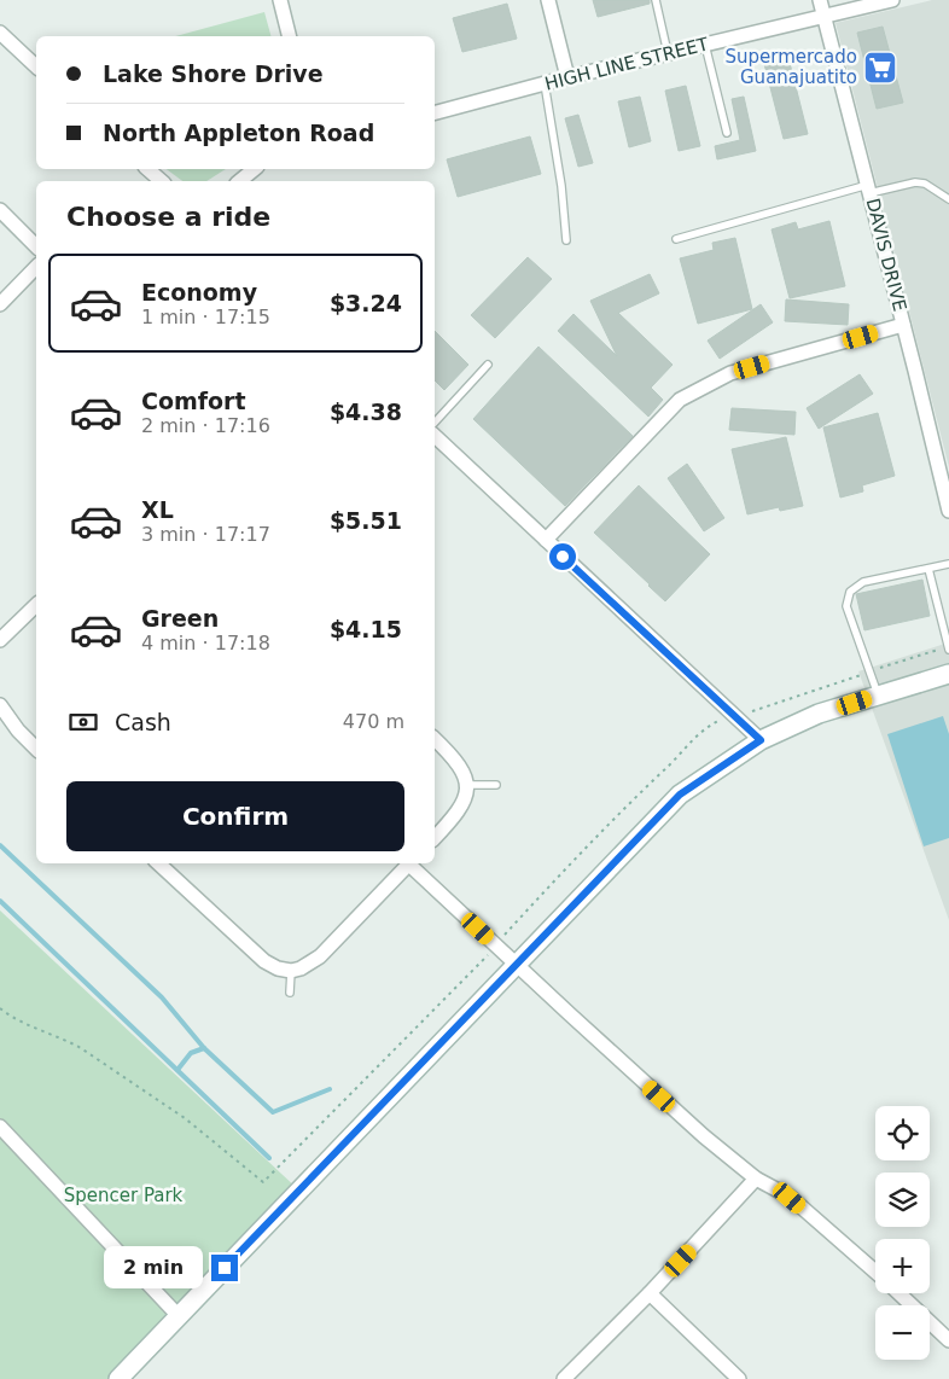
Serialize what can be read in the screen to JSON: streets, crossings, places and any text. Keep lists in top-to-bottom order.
{
  "streets": {
    "street": ["HIGH LINE STREET", "DAVIS DRIVE"]
  },
  "crossings": [
    ["HIGH LINE STREET", "DAVIS DRIVE"]
  ],
  "parks": ["Spencer Park"],
  "places": {
    "supermarket": ["Supermercado Guanajuatito"]
  },
  "page": {
    "banner": ["Lake Shore Drive", "North Appleton Road"],
    "heading": "Choose a ride",
    "list": [
      {
        "name": "Economy",
        "note": "1 min · 17:15",
        "value": "$3.24"
      },
      {
        "name": "Comfort",
        "note": "2 min · 17:16",
        "value": "$4.38"
      },
      {
        "name": "XL",
        "note": "3 min · 17:17",
        "value": "$5.51"
      },
      {
        "name": "Green",
        "note": "4 min · 17:18",
        "value": "$4.15"
      }
    ],
    "pay": ["Cash", "470 m"],
    "buttons": "Confirm",
    "map_buttons": ["+", "−"],
    "bubble": "2 min"
  }
}
